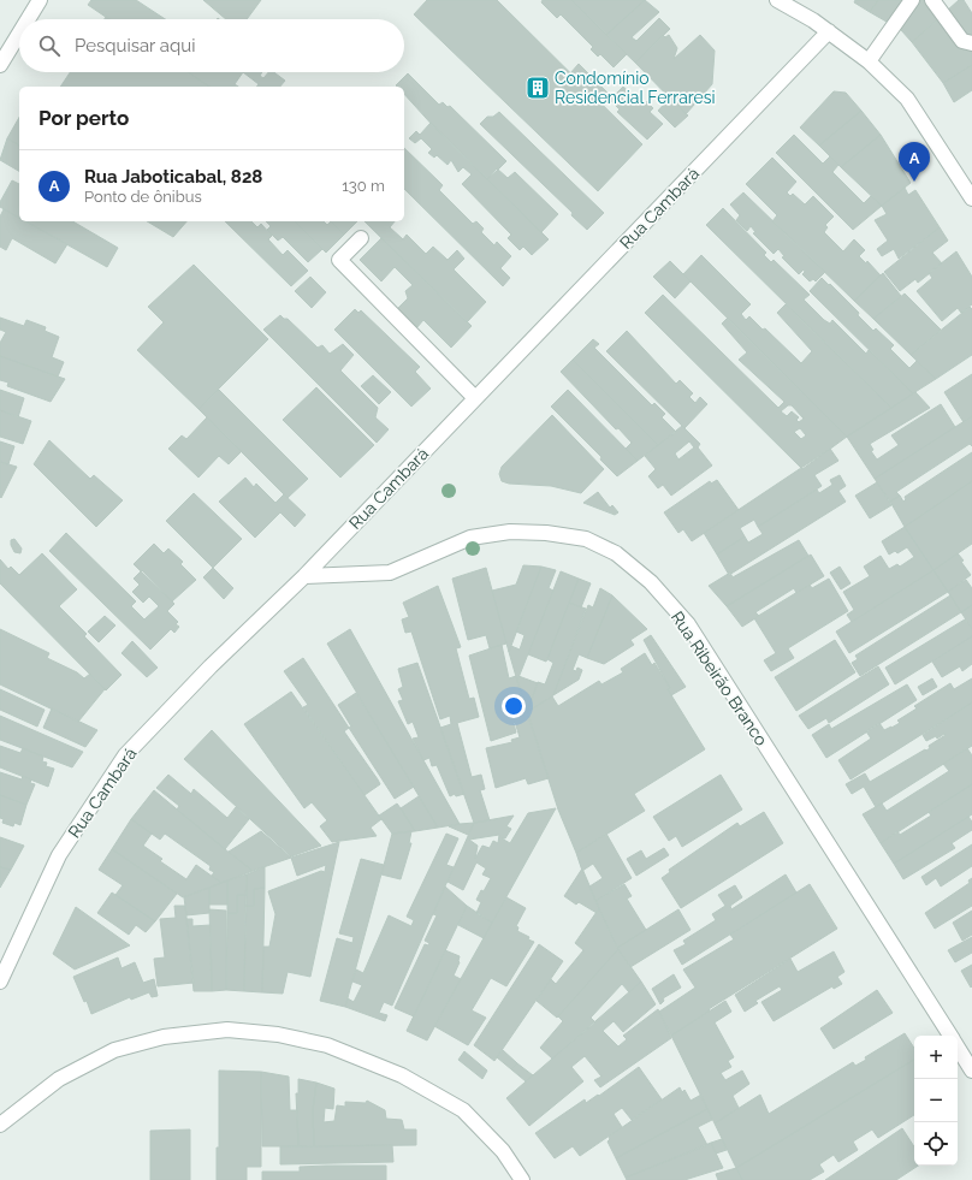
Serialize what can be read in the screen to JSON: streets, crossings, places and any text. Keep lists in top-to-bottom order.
{
  "streets": {
    "street": ["Rua Cambará", "Rua Ribeirão Branco"]
  },
  "crossings": [
    ["Rua Cambará", "Rua Ribeirão Branco"]
  ],
  "places": {
    "building": ["Condomínio Residencial Ferraresi"]
  },
  "page": {
    "search": "Pesquisar aqui",
    "heading": "Por perto",
    "pins": "A",
    "list": [
      {
        "mark": "A",
        "name": "Rua Jaboticabal, 828",
        "note": "Ponto de ônibus",
        "value": "130 m"
      }
    ],
    "map_buttons": ["+", "−"]
  }
}
